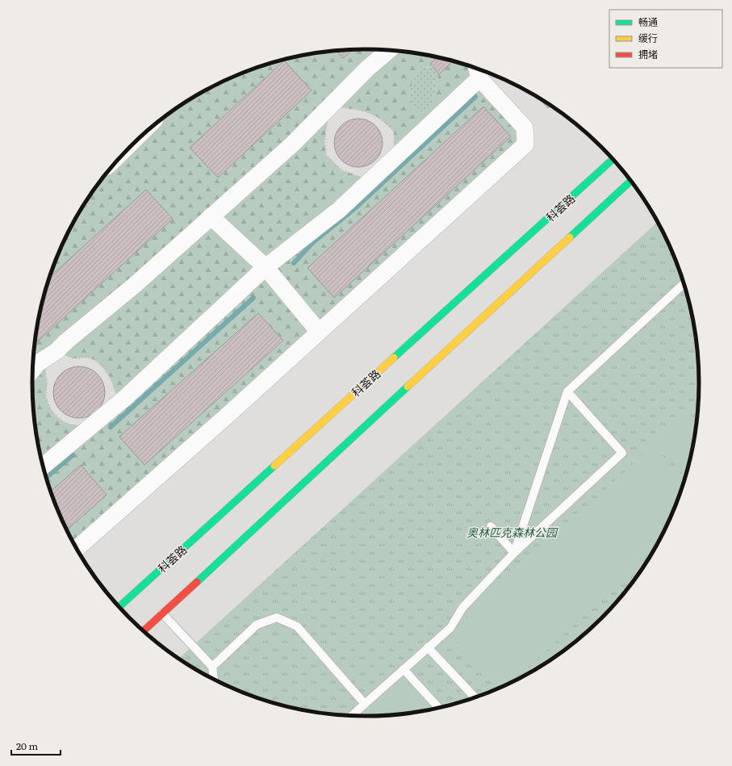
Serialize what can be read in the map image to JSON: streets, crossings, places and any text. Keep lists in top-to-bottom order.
{
  "streets": {
    "main road": ["科荟路"]
  },
  "parks": ["奥林匹克森林公园"],
  "legend": ["畅通", "缓行", "拥堵"],
  "scale_bar": "20 m"
}
